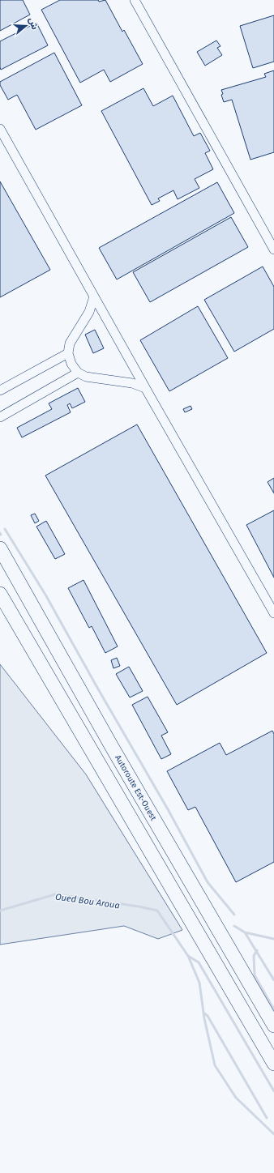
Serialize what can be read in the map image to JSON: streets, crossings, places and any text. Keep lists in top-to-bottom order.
{
  "streets": {
    "highway": ["Autoroute Est-Ouest"]
  },
  "water": ["Oued Bou Aroua"],
  "north": "right"
}
